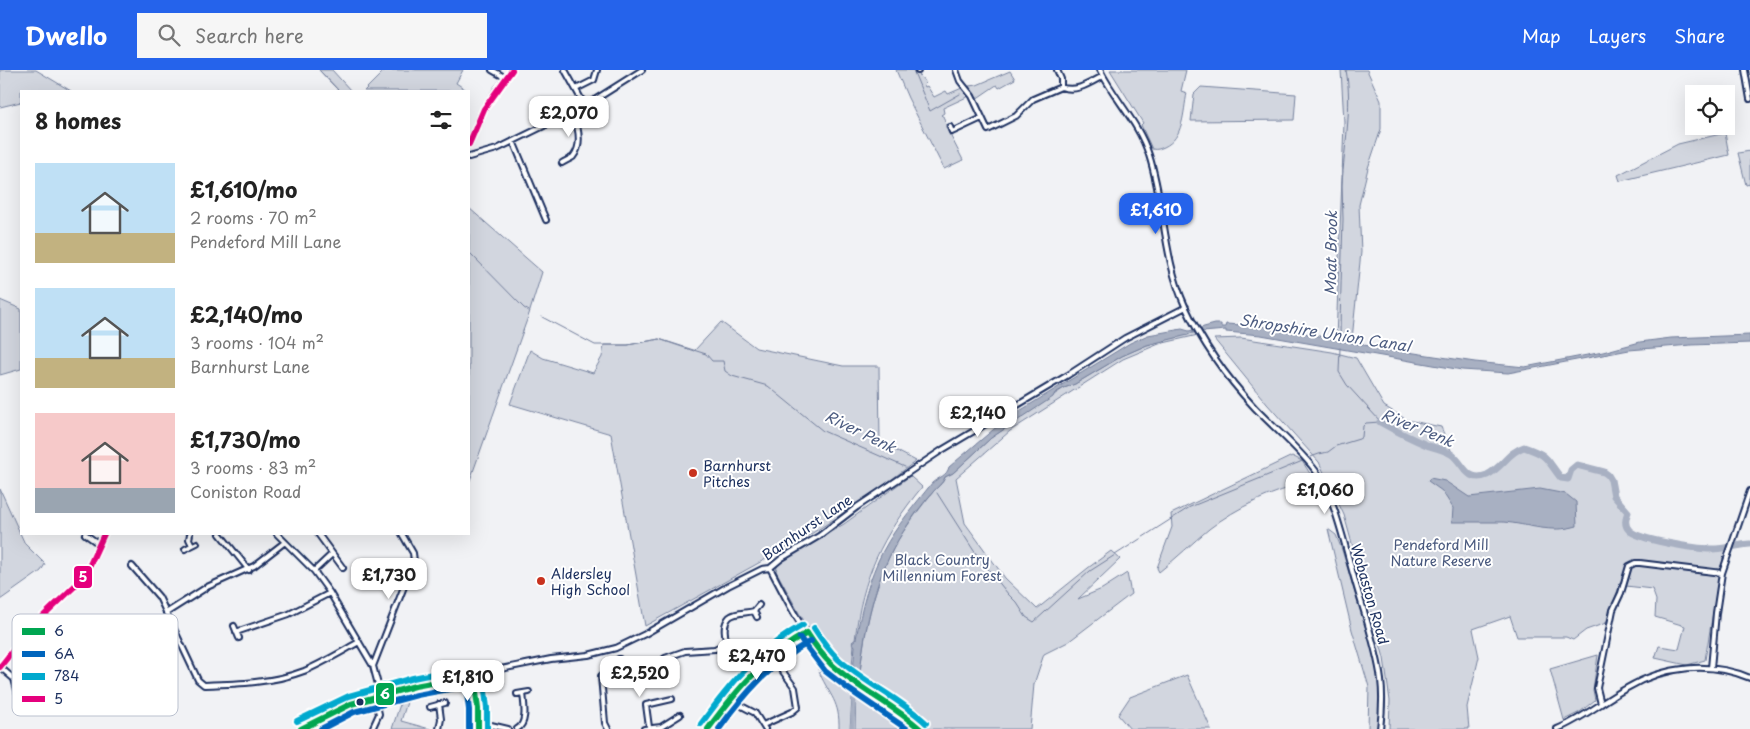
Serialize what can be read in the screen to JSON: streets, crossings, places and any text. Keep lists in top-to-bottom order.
{
  "streets": {
    "street": ["Barnhurst Lane", "Wobaston Road"]
  },
  "crossings": [
    ["Barnhurst Lane", "Wobaston Road"]
  ],
  "water": ["Moat Brook", "Shropshire Union Canal", "River Penk"],
  "parks": ["Pendeford Mill Nature Reserve", "Black Country Millennium Forest"],
  "places": ["Barnhurst Pitches", "Aldersley High School"],
  "lines": [
    "transit line 5",
    "transit line 784",
    "transit line 6",
    "transit line 6A"
  ],
  "legend": [
    "6",
    "6A",
    "784",
    "5"
  ],
  "page": {
    "header": "Dwello",
    "search": "Search here",
    "nav": ["Map", "Layers", "Share"],
    "heading": "8 homes",
    "price": [
      "£2,070",
      "£1,610",
      "£2,140",
      "£1,060",
      "£1,730",
      "£2,470",
      "£2,520",
      "£1,810"
    ],
    "list": [
      {
        "name": "£1,610/mo",
        "note": "2 rooms · 70 m² · Pendeford Mill Lane"
      },
      {
        "name": "£2,140/mo",
        "note": "3 rooms · 104 m² · Barnhurst Lane"
      },
      {
        "name": "£1,730/mo",
        "note": "3 rooms · 83 m² · Coniston Road"
      }
    ]
  }
}
